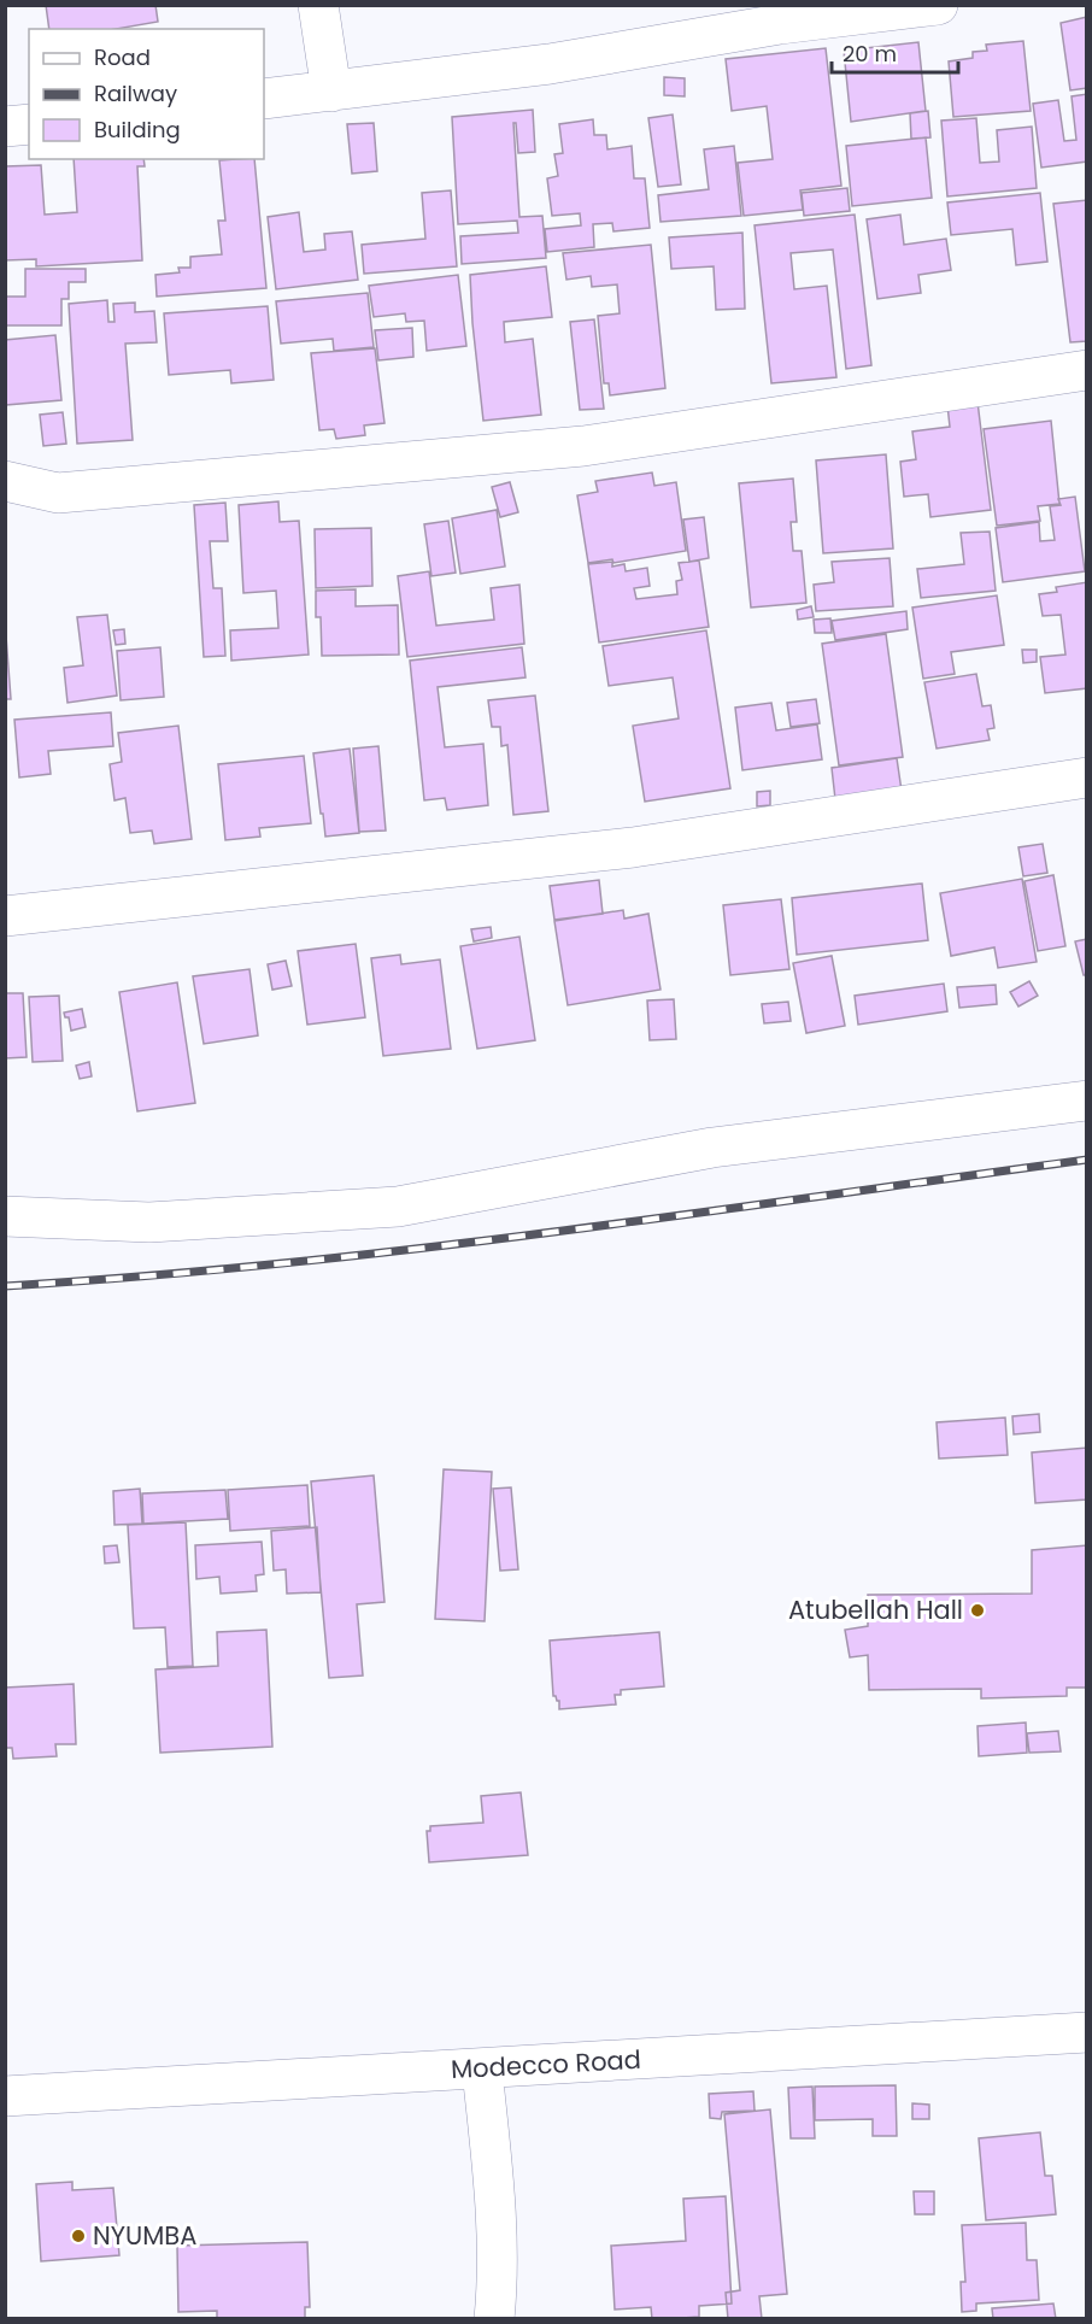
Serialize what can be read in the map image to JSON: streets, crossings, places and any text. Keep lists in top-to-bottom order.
{
  "streets": {
    "street": ["Modecco Road"]
  },
  "places": ["Atubellah Hall", "NYUMBA"],
  "legend": ["Road", "Railway", "Building"],
  "scale_bar": "20 m"
}
